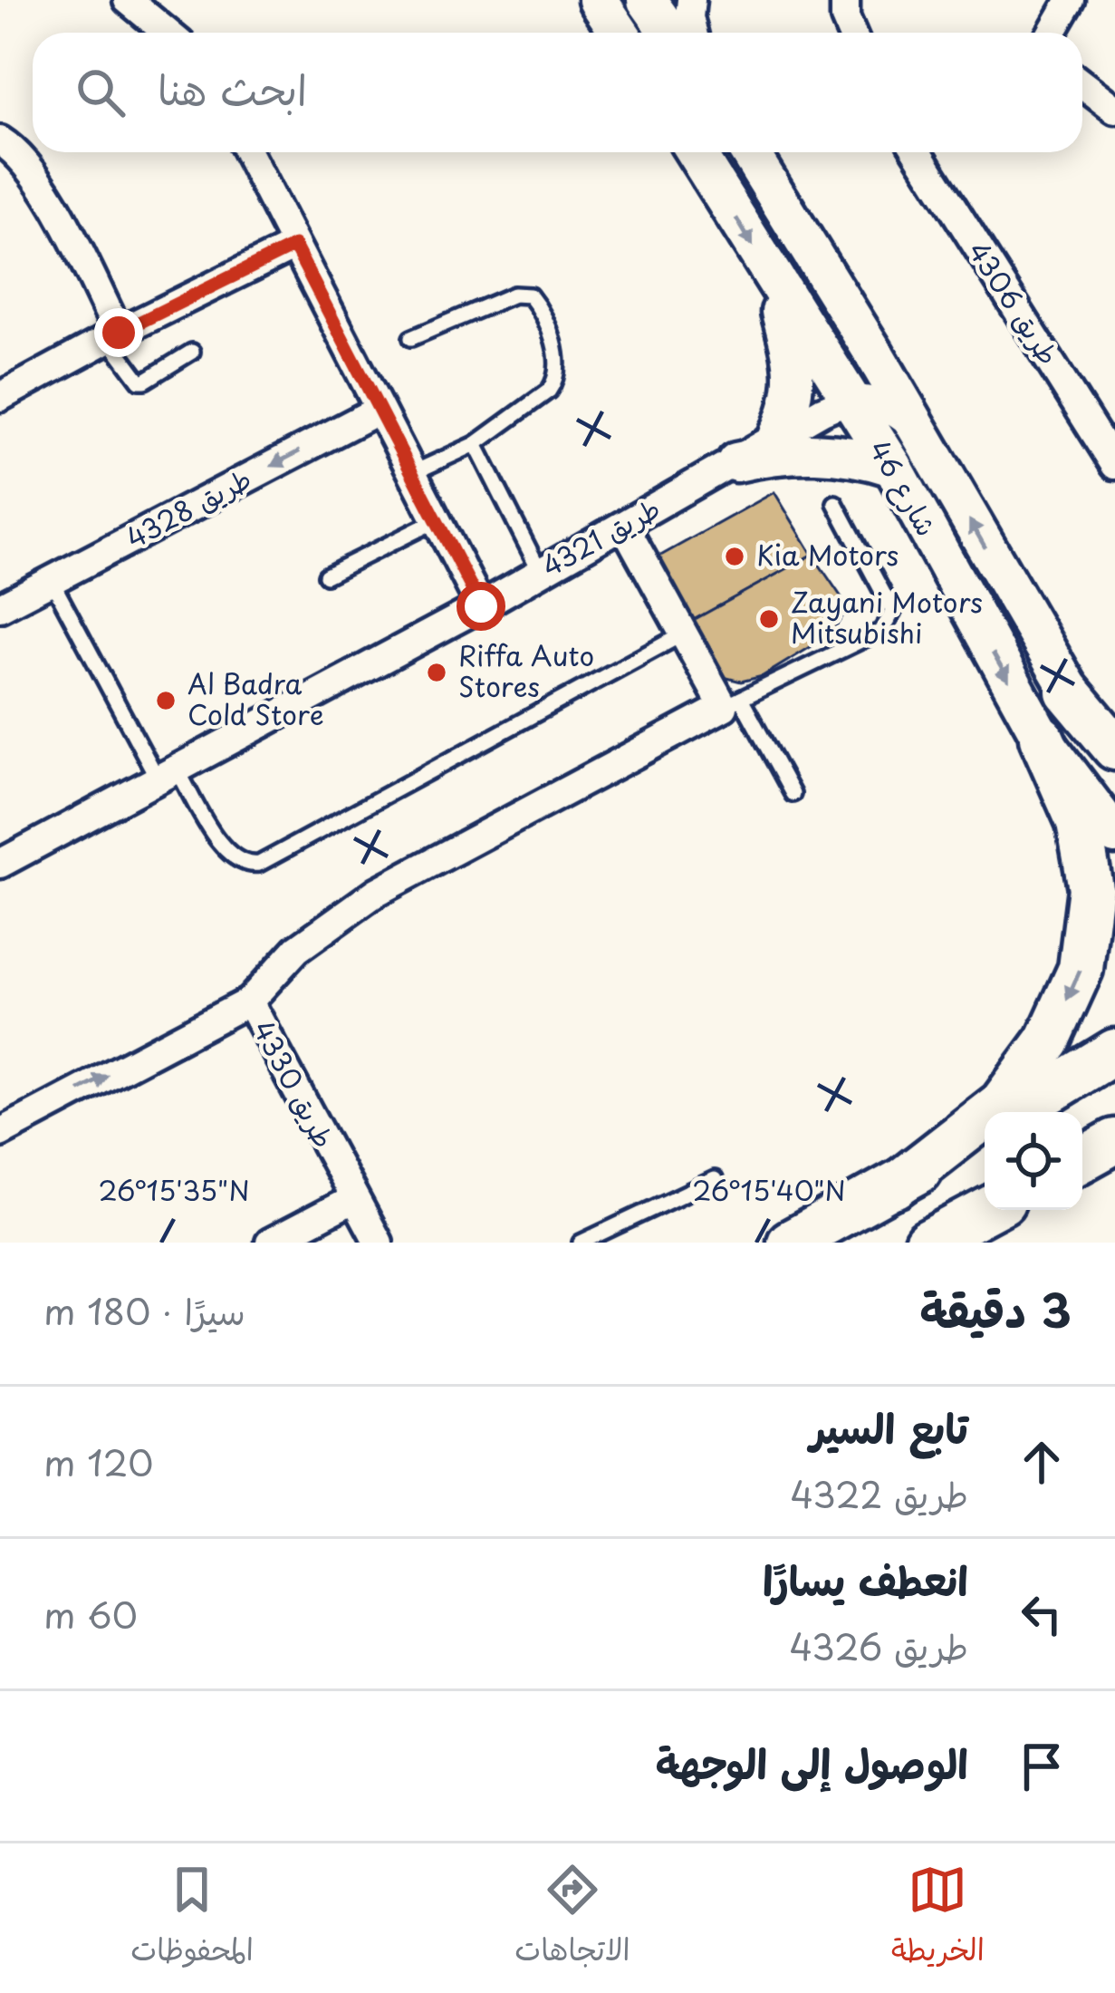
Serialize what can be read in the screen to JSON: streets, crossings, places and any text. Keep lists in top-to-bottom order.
{
  "streets": {
    "main road": ["شارع 46"],
    "street": [
      "طريق 4306",
      "طريق 4328",
      "طريق 4321",
      "طريق 4330"
    ]
  },
  "crossings": [
    ["شارع 46", "طريق 4321"]
  ],
  "places": [
    "Kia Motors",
    "Zayani Motors Mitsubishi",
    "Riffa Auto Stores",
    "Al Badra Cold Store"
  ],
  "page": {
    "search": "ابحث هنا",
    "heading": ["3 دقيقة", "سيرًا · 180 m"],
    "list": [
      ["تابع السير", "طريق 4322", "120 m"],
      ["انعطف يسارًا", "طريق 4326", "60 m"],
      "الوصول إلى الوجهة"
    ],
    "nav": ["الخريطة", "الاتجاهات", "المحفوظات"]
  },
  "coordinates": ["26°15'35\"N", "26°15'40\"N"]
}
